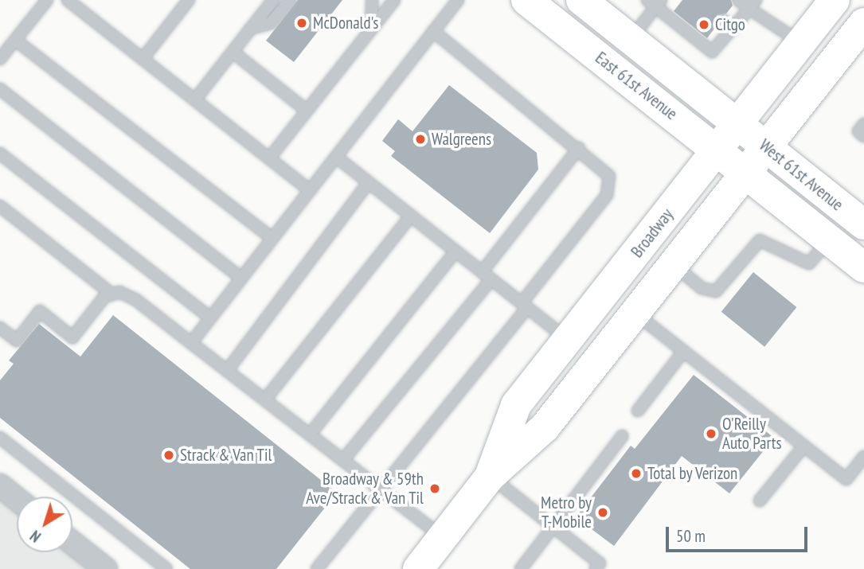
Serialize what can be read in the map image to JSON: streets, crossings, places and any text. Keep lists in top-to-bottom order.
{
  "streets": {
    "main road": ["East 61st Avenue", "West 61st Avenue", "Broadway"]
  },
  "crossings": [
    ["East 61st Avenue", "West 61st Avenue"],
    ["East 61st Avenue", "Broadway"],
    ["West 61st Avenue", "Broadway"]
  ],
  "places": [
    "McDonald's",
    "Citgo",
    "Walgreens",
    "O'Reilly Auto Parts",
    "Strack & Van Til",
    "Total by Verizon",
    "Broadway & 59th Ave/Strack & Van Til",
    "Metro by T-Mobile"
  ],
  "scale_bar": "50 m",
  "north": "bottom left"
}
